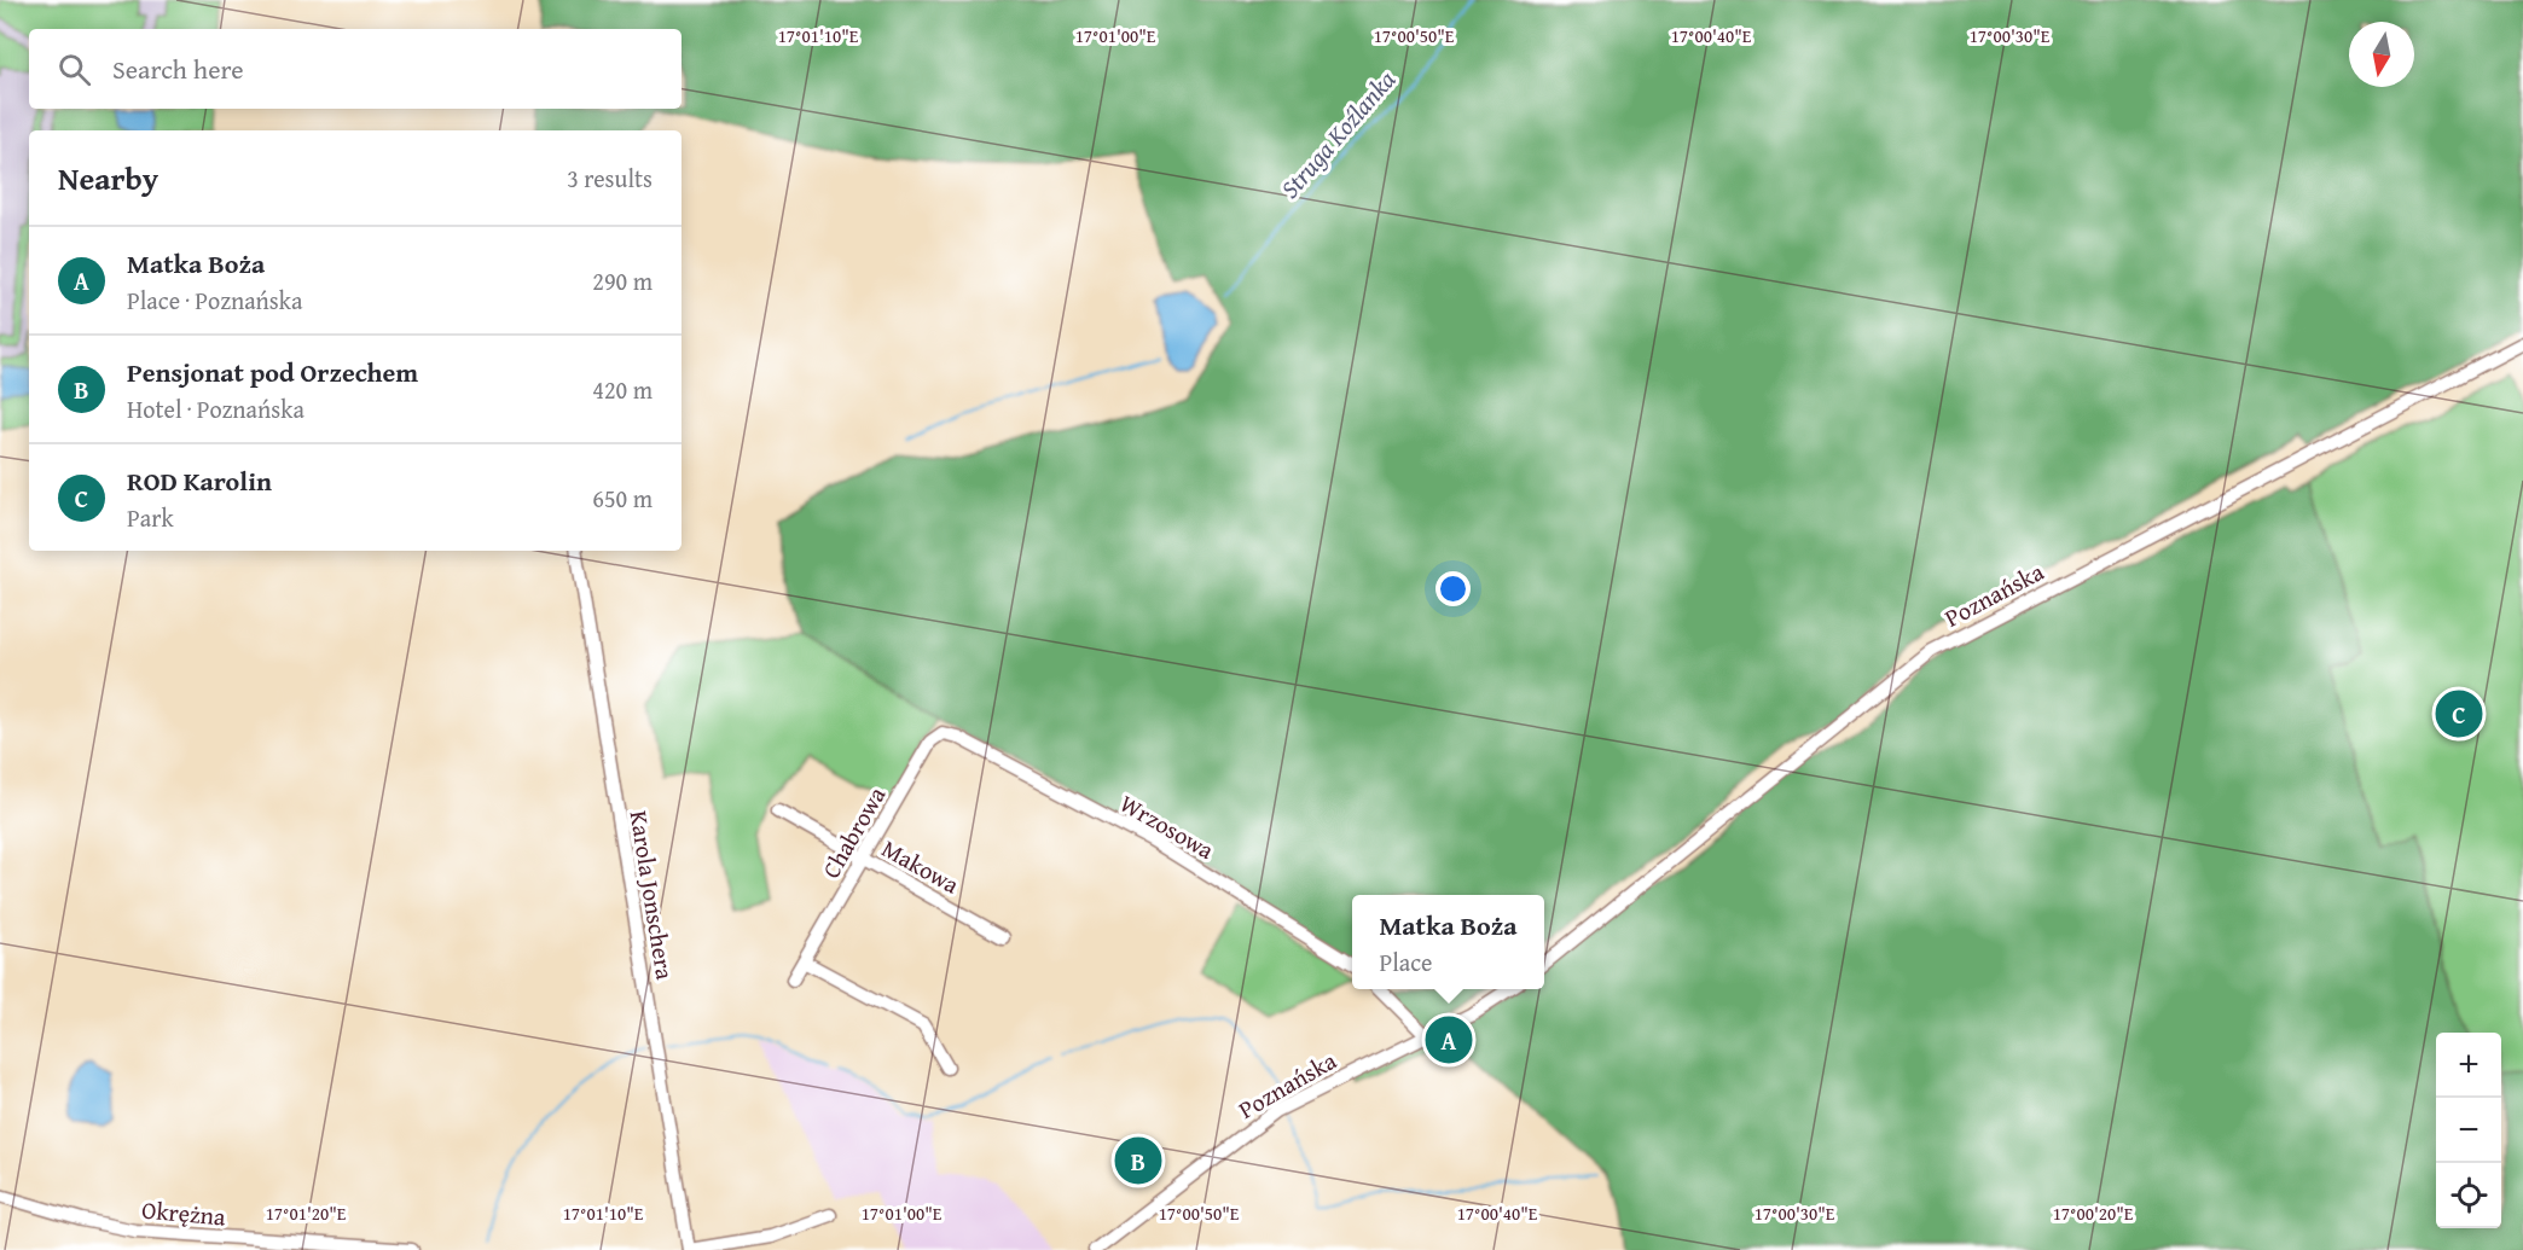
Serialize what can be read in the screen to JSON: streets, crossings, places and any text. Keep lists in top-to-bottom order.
{
  "streets": {
    "street": [
      "Poznańska",
      "Wrzosowa",
      "Chabrowa",
      "Makowa",
      "Karola Jonschera",
      "Okrężna"
    ]
  },
  "crossings": [
    ["Wrzosowa", "Chabrowa"],
    ["Chabrowa", "Makowa"]
  ],
  "water": ["Struga Koźlanka"],
  "north": "bottom",
  "page": {
    "search": "Search here",
    "heading": ["Nearby", "3 results"],
    "list": [
      {
        "mark": "A",
        "name": "Matka Boża",
        "note": "Place · Poznańska",
        "value": "290 m"
      },
      {
        "mark": "B",
        "name": "Pensjonat pod Orzechem",
        "note": "Hotel · Poznańska",
        "value": "420 m"
      },
      {
        "mark": "C",
        "name": "ROD Karolin",
        "note": "Park",
        "value": "650 m"
      }
    ],
    "pins": ["C", "A", "B"],
    "popup": ["Matka Boża", "Place"],
    "map_buttons": ["+", "−"]
  },
  "coordinates": [
    "17°01'10\"E",
    "17°01'00\"E",
    "17°00'50\"E",
    "17°00'40\"E",
    "17°00'30\"E",
    "17°01'20\"E",
    "17°00'20\"E"
  ]
}
